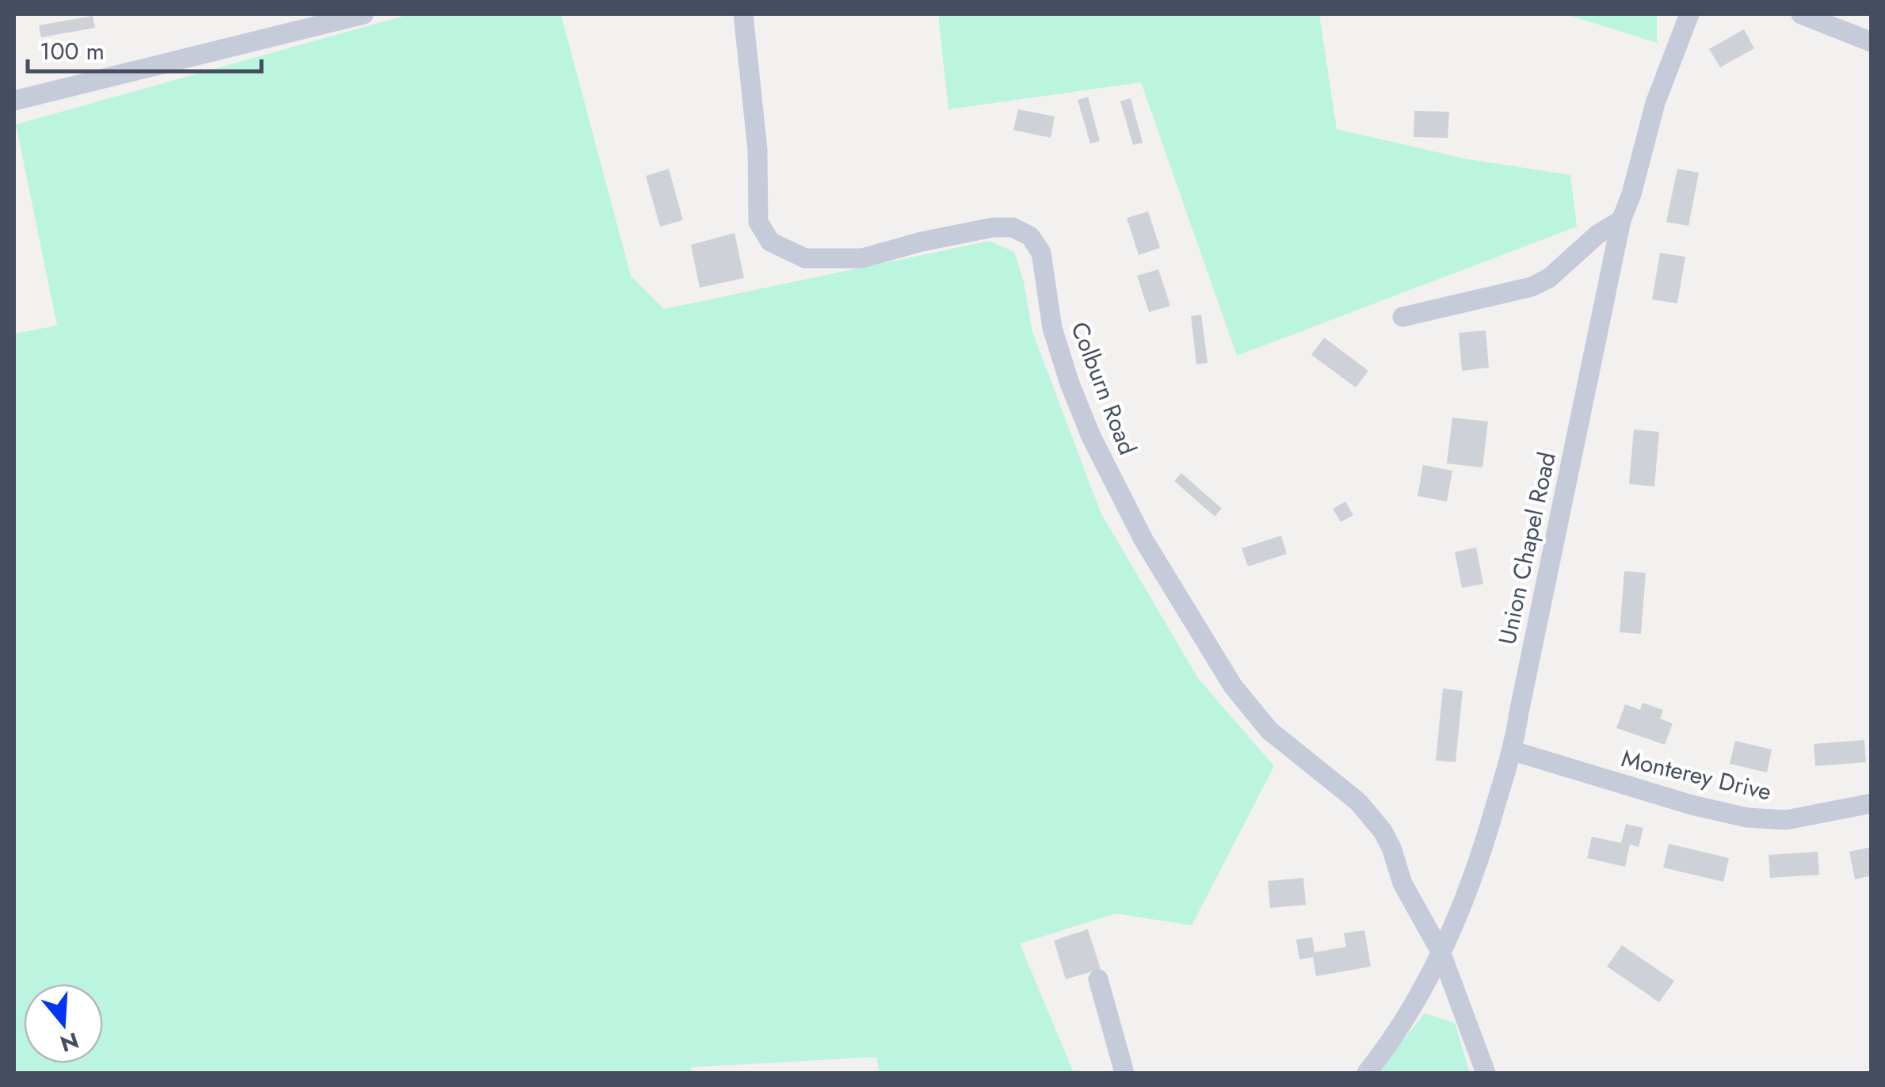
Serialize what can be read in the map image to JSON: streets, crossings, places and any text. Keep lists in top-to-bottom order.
{
  "streets": {
    "street": ["Colburn Road", "Union Chapel Road", "Monterey Drive"]
  },
  "crossings": [
    ["Colburn Road", "Union Chapel Road"],
    ["Union Chapel Road", "Monterey Drive"]
  ],
  "scale_bar": "100 m",
  "north": "bottom"
}
